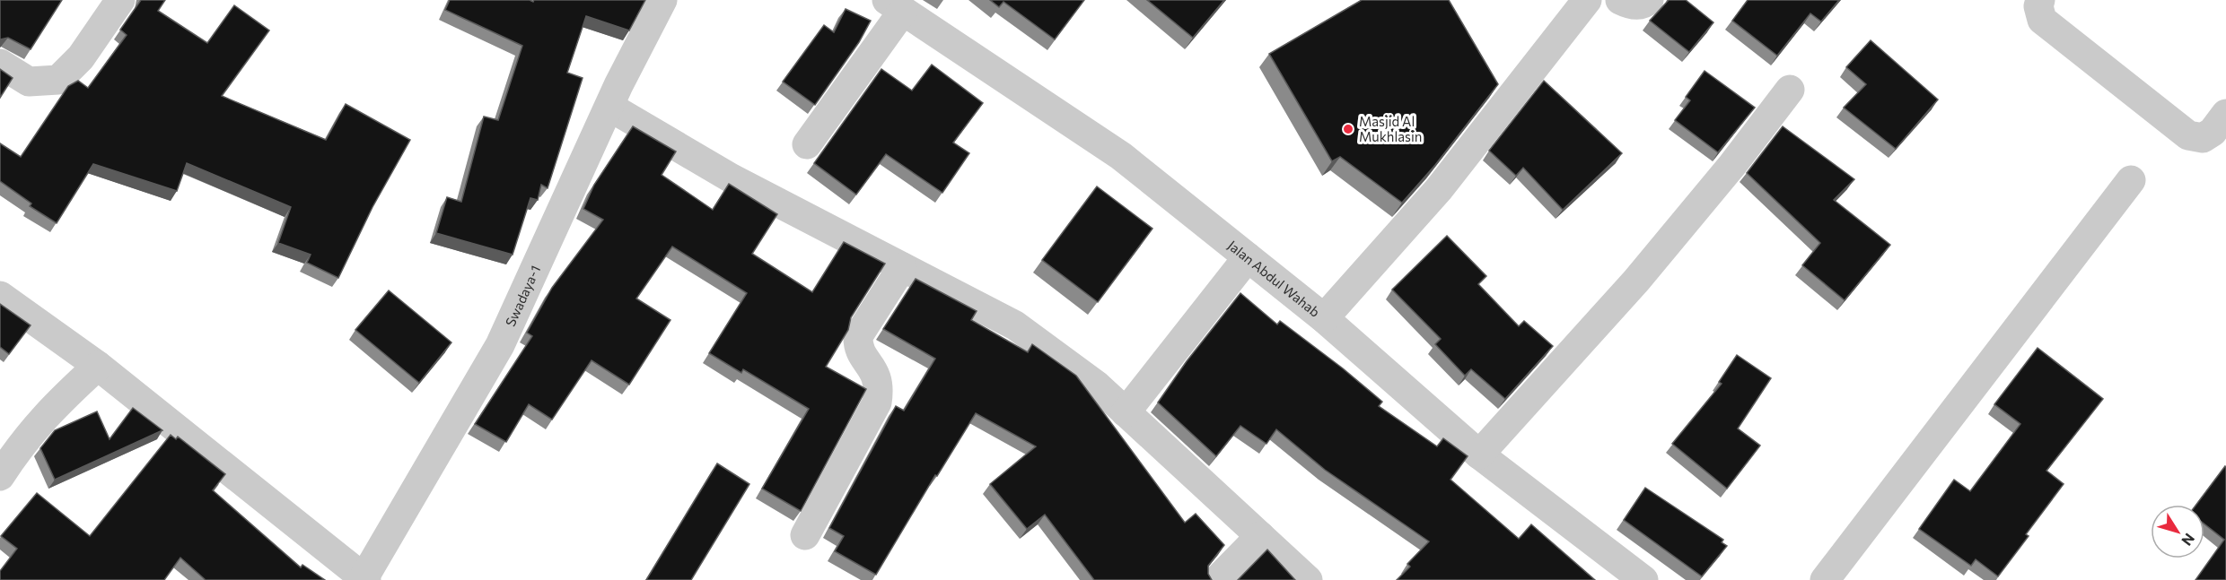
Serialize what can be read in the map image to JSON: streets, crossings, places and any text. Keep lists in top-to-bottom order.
{
  "streets": {
    "street": ["Jalan Abdul Wahab", "Swadaya-1"]
  },
  "places": ["Masjid Al Mukhlasin"],
  "north": "bottom right"
}
